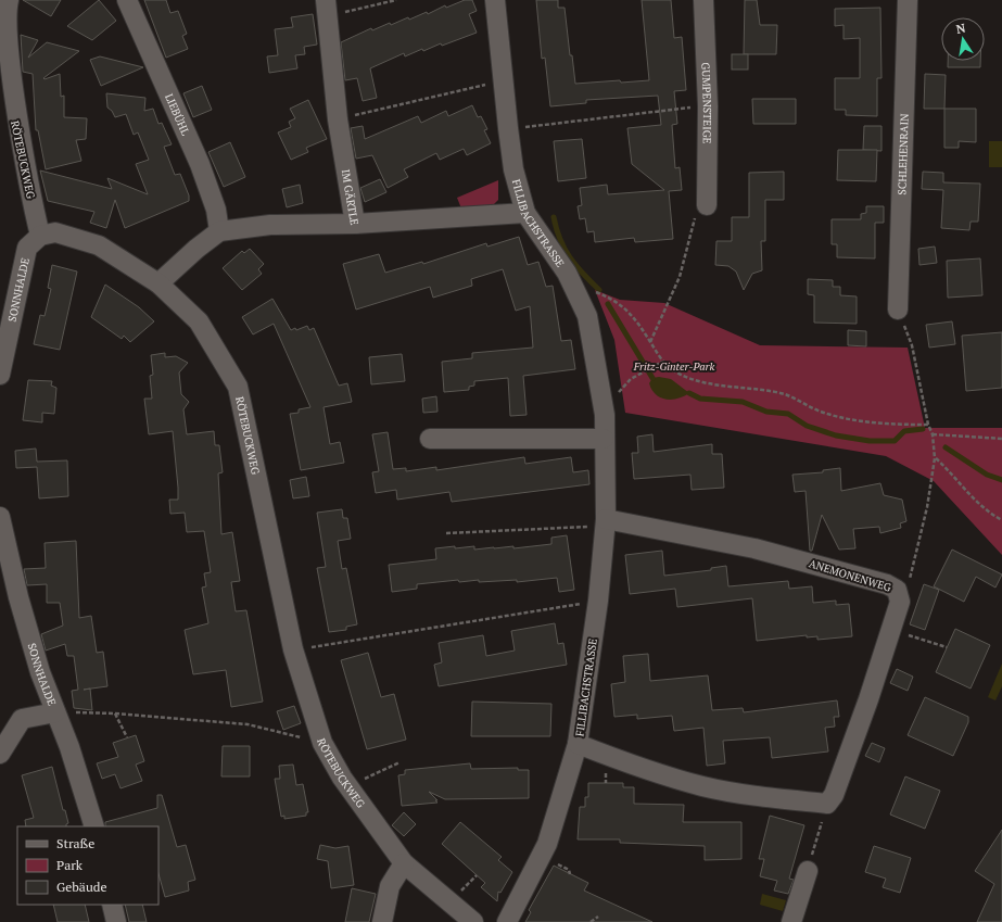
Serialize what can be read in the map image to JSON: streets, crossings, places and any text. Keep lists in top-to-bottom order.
{
  "streets": {
    "street": [
      "GUMPENSTEIGE",
      "LIEBÜHL",
      "SCHLEHENRAIN",
      "RÖTEBUCKWEG",
      "IM GÄRTLE",
      "FILLIBACHSTRASSE",
      "SONNHALDE",
      "ANEMONENWEG"
    ]
  },
  "crossings": [
    ["RÖTEBUCKWEG", "SONNHALDE"],
    ["IM GÄRTLE", "FILLIBACHSTRASSE"],
    ["FILLIBACHSTRASSE", "ANEMONENWEG"]
  ],
  "parks": ["Fritz-Ginter-Park"],
  "legend": ["Straße", "Park", "Gebäude"],
  "north": "top"
}
